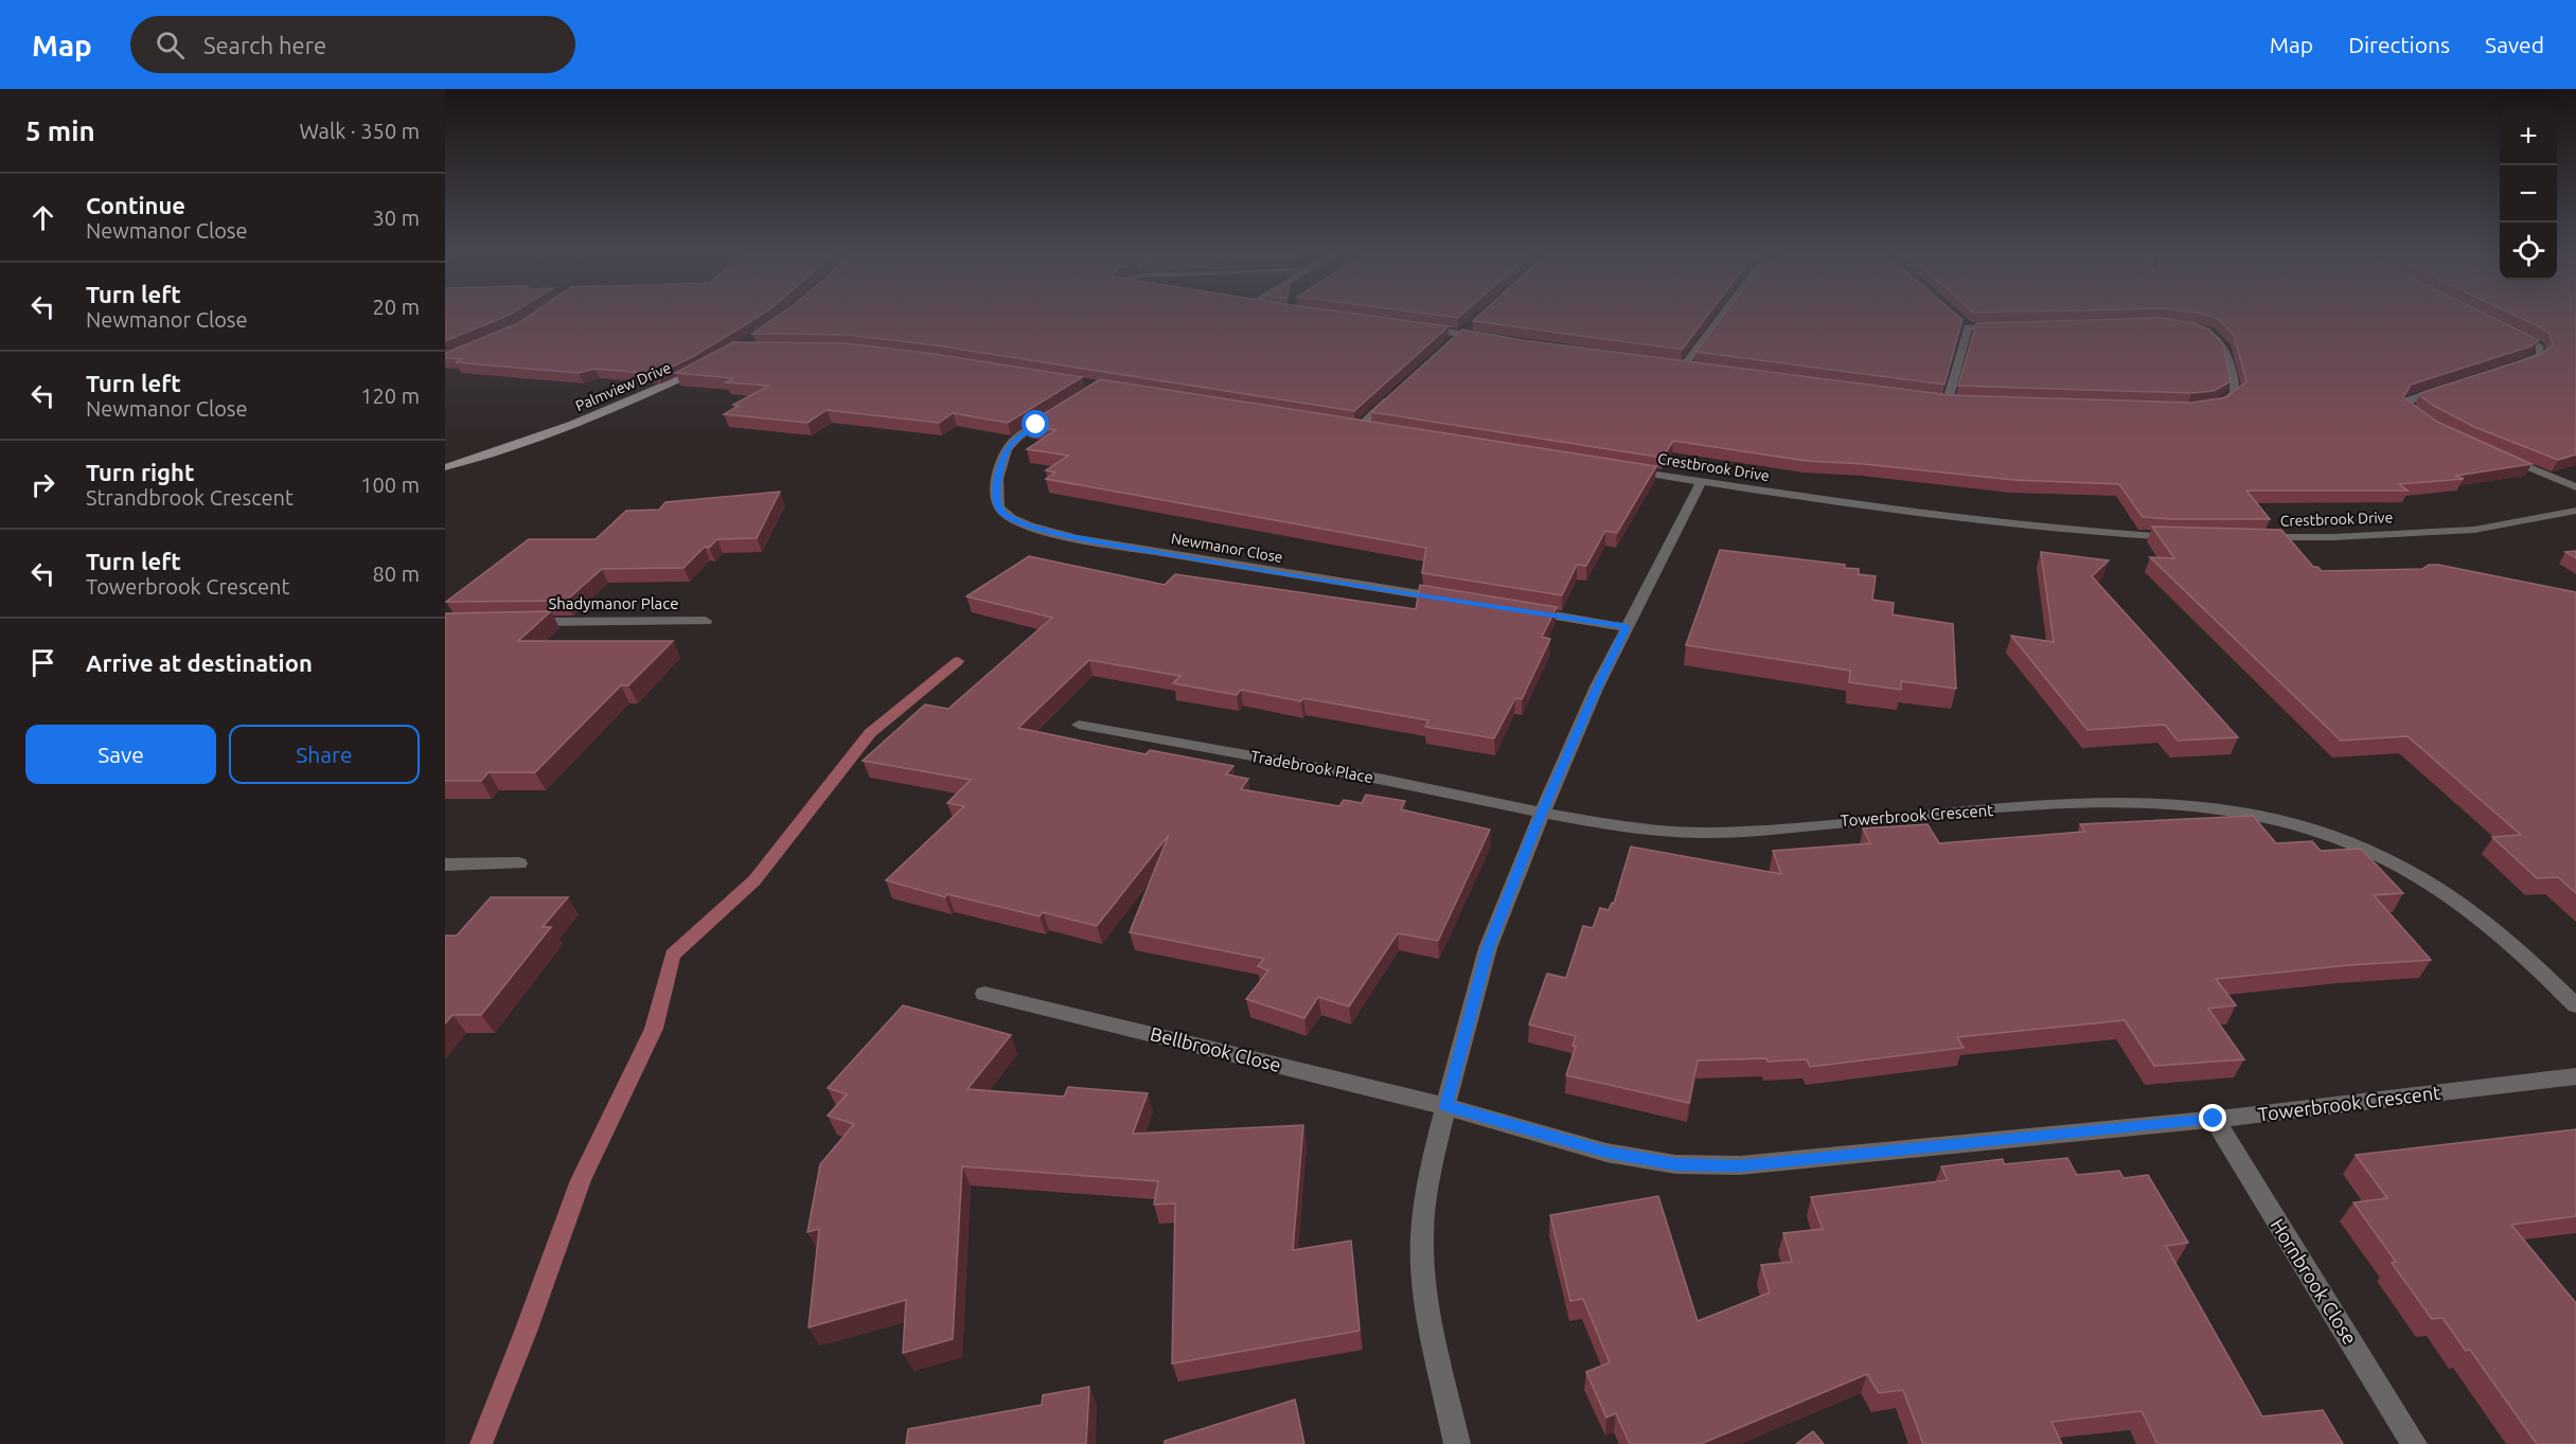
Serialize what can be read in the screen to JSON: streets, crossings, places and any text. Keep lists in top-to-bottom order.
{
  "streets": {
    "street": [
      "Palmview Drive",
      "Crestbrook Drive",
      "Newmanor Close",
      "Shadymanor Place",
      "Tradebrook Place",
      "Towerbrook Crescent",
      "Bellbrook Close",
      "Hornbrook Close"
    ]
  },
  "crossings": [
    ["Tradebrook Place", "Towerbrook Crescent"],
    ["Towerbrook Crescent", "Bellbrook Close"],
    ["Towerbrook Crescent", "Hornbrook Close"]
  ],
  "page": {
    "header": "Map",
    "search": "Search here",
    "nav": ["Map", "Directions", "Saved"],
    "heading": ["5 min", "Walk · 350 m"],
    "map_buttons": ["+", "−"],
    "list": [
      ["Continue", "Newmanor Close", "30 m"],
      ["Turn left", "Newmanor Close", "20 m"],
      ["Turn left", "Newmanor Close", "120 m"],
      ["Turn right", "Strandbrook Crescent", "100 m"],
      ["Turn left", "Towerbrook Crescent", "80 m"],
      "Arrive at destination"
    ],
    "buttons": ["Save", "Share"]
  }
}
